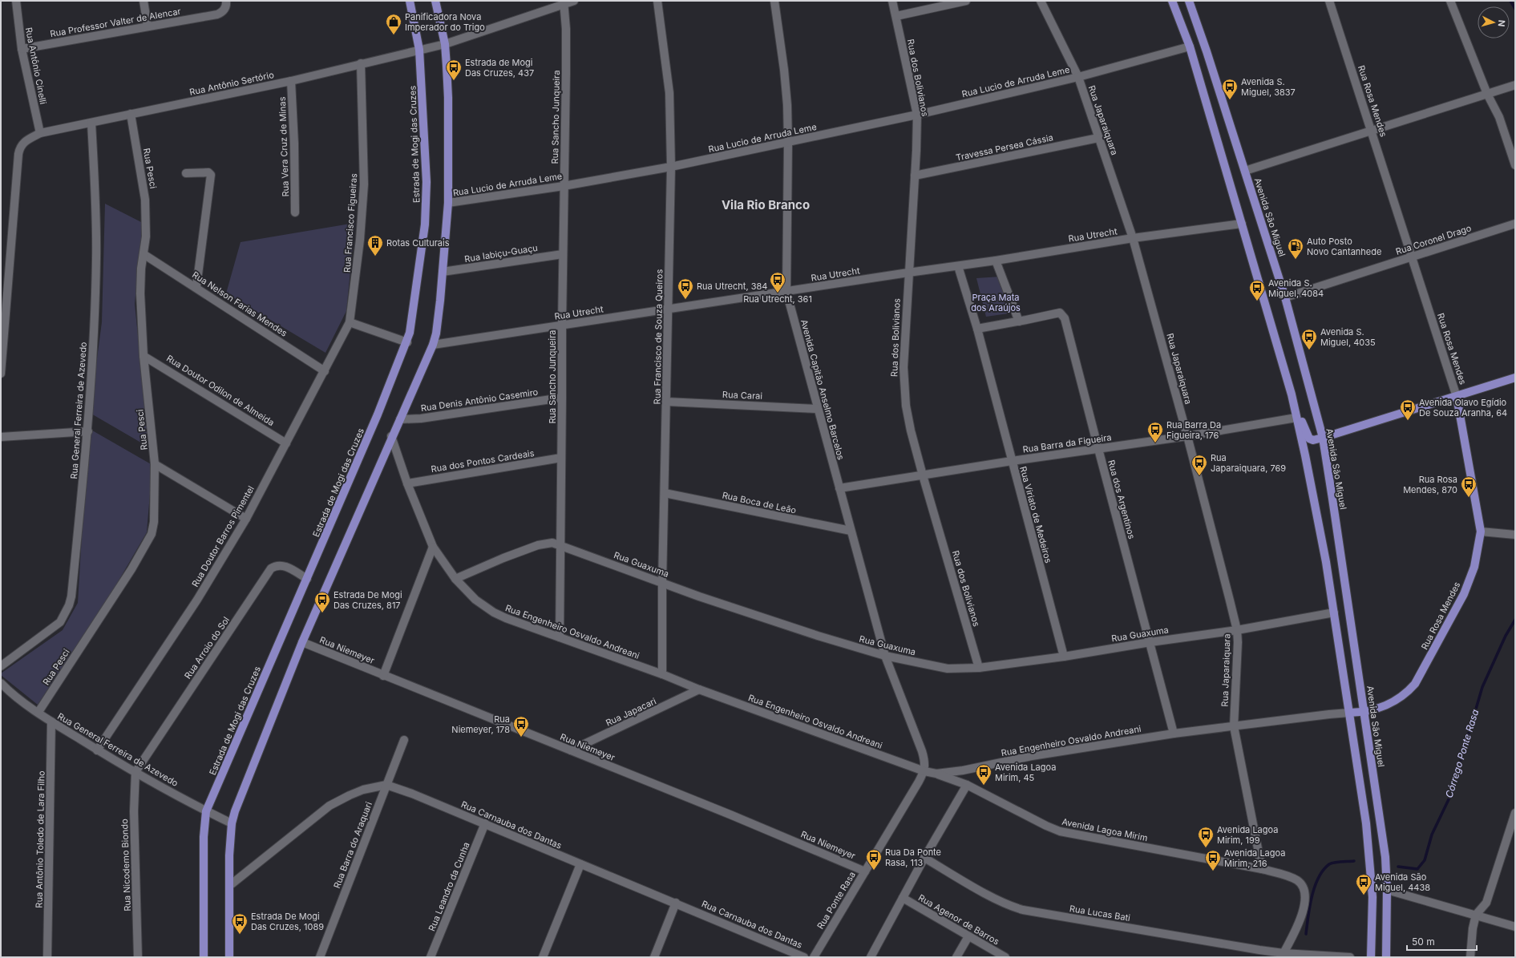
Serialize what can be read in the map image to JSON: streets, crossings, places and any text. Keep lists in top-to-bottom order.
{
  "streets": {
    "main road": ["Rua Rosa Mendes", "Estrada de Mogi das Cruzes", "Avenida São Miguel"],
    "street": [
      "Rua Professor Valter de Alencar",
      "Rua Antônio Cinelli",
      "Rua dos Bolivianos",
      "Rua Lucio de Arruda Leme",
      "Rua Antônio Sertório",
      "Rua Sancho Junqueira",
      "Rua Japaraiquara",
      "Rua Vera Cruz de Minas",
      "Travessa Persea Cássia",
      "Rua Pesci",
      "Rua Francisco Figueiras",
      "Rua Utrecht",
      "Rua Coronel Drago",
      "Rua Iabiçu-Guaçu",
      "Rua Nelson Farias Mendes",
      "Rua Francisco de Souza Queiros",
      "Avenida Capitão Anselmo Barcelos",
      "Rua Doutor Odilon de Almeida",
      "Rua Carai",
      "Rua Denis Antônio Casemiro",
      "Rua General Ferreira de Azevedo",
      "Rua Barra da Figueira",
      "Rua dos Pontos Cardeais",
      "Rua dos Argentinos",
      "Rua Boca de Leão",
      "Rua Viriato de Medeiros",
      "Rua Doutor Barros Pimentel",
      "Rua Guaxuma",
      "Rua Engenheiro Osvaldo Andreani",
      "Rua Arroio do Sol",
      "Rua Niemeyer",
      "Rua Japacari",
      "Rua Carnauba dos Dantas",
      "Avenida Lagoa Mirim",
      "Rua Antônio Toledo de Lara Filho",
      "Rua Barra do Araquari",
      "Rua Nicodemo Biondo",
      "Rua Leandro da Cunha",
      "Rua Ponte Rasa",
      "Rua Lucas Bati",
      "Rua Agenor de Barros"
    ]
  },
  "crossings": [
    ["Rua Professor Valter de Alencar", "Rua Antônio Cinelli"],
    ["Rua Antônio Cinelli", "Rua Antônio Sertório"],
    ["Rua dos Bolivianos", "Rua Lucio de Arruda Leme"],
    ["Rua dos Bolivianos", "Travessa Persea Cássia"],
    ["Rua dos Bolivianos", "Rua Utrecht"],
    ["Rua dos Bolivianos", "Rua Barra da Figueira"],
    ["Rua dos Bolivianos", "Rua Guaxuma"],
    ["Rua Lucio de Arruda Leme", "Rua Sancho Junqueira"],
    ["Rua Lucio de Arruda Leme", "Rua Japaraiquara"],
    ["Rua Lucio de Arruda Leme", "Rua Francisco de Souza Queiros"],
    ["Rua Lucio de Arruda Leme", "Avenida Capitão Anselmo Barcelos"],
    ["Rua Antônio Sertório", "Rua Sancho Junqueira"],
    ["Rua Antônio Sertório", "Estrada de Mogi das Cruzes"],
    ["Rua Antônio Sertório", "Rua Vera Cruz de Minas"],
    ["Rua Antônio Sertório", "Rua Pesci"],
    ["Rua Antônio Sertório", "Rua Francisco Figueiras"],
    ["Rua Antônio Sertório", "Rua General Ferreira de Azevedo"],
    ["Rua Rosa Mendes", "Avenida São Miguel"],
    ["Rua Rosa Mendes", "Rua Coronel Drago"],
    ["Rua Rosa Mendes", "Rua Engenheiro Osvaldo Andreani"],
    ["Rua Sancho Junqueira", "Rua Utrecht"],
    ["Rua Sancho Junqueira", "Rua Iabiçu-Guaçu"],
    ["Rua Sancho Junqueira", "Rua Denis Antônio Casemiro"],
    ["Rua Sancho Junqueira", "Rua dos Pontos Cardeais"],
    ["Rua Sancho Junqueira", "Rua Guaxuma"],
    ["Rua Sancho Junqueira", "Rua Engenheiro Osvaldo Andreani"],
    ["Rua Japaraiquara", "Travessa Persea Cássia"],
    ["Rua Japaraiquara", "Rua Utrecht"],
    ["Rua Japaraiquara", "Rua Barra da Figueira"],
    ["Rua Japaraiquara", "Rua Guaxuma"],
    ["Rua Japaraiquara", "Rua Engenheiro Osvaldo Andreani"],
    ["Rua Japaraiquara", "Avenida Lagoa Mirim"],
    ["Estrada de Mogi das Cruzes", "Rua General Ferreira de Azevedo"],
    ["Estrada de Mogi das Cruzes", "Rua Arroio do Sol"],
    ["Rua Pesci", "Rua Nelson Farias Mendes"],
    ["Rua Pesci", "Rua Doutor Odilon de Almeida"],
    ["Rua Pesci", "Rua General Ferreira de Azevedo"],
    ["Avenida São Miguel", "Rua Coronel Drago"],
    ["Rua Francisco Figueiras", "Rua Doutor Barros Pimentel"],
    ["Rua Utrecht", "Rua Francisco de Souza Queiros"],
    ["Rua Utrecht", "Avenida Capitão Anselmo Barcelos"],
    ["Rua Utrecht", "Rua Viriato de Medeiros"],
    ["Rua Nelson Farias Mendes", "Rua Doutor Barros Pimentel"],
    ["Rua Francisco de Souza Queiros", "Rua Carai"],
    ["Rua Francisco de Souza Queiros", "Rua Boca de Leão"],
    ["Rua Francisco de Souza Queiros", "Rua Guaxuma"],
    ["Rua Francisco de Souza Queiros", "Rua Engenheiro Osvaldo Andreani"],
    ["Avenida Capitão Anselmo Barcelos", "Rua Carai"],
    ["Avenida Capitão Anselmo Barcelos", "Rua Barra da Figueira"],
    ["Avenida Capitão Anselmo Barcelos", "Rua Boca de Leão"],
    ["Avenida Capitão Anselmo Barcelos", "Rua Guaxuma"],
    ["Avenida Capitão Anselmo Barcelos", "Rua Engenheiro Osvaldo Andreani"],
    ["Avenida Capitão Anselmo Barcelos", "Rua Ponte Rasa"],
    ["Rua Doutor Odilon de Almeida", "Rua Doutor Barros Pimentel"],
    ["Rua General Ferreira de Azevedo", "Rua Doutor Barros Pimentel"],
    ["Rua General Ferreira de Azevedo", "Rua Arroio do Sol"],
    ["Rua General Ferreira de Azevedo", "Rua Antônio Toledo de Lara Filho"],
    ["Rua General Ferreira de Azevedo", "Rua Nicodemo Biondo"],
    ["Rua Barra da Figueira", "Rua dos Argentinos"],
    ["Rua Barra da Figueira", "Rua Viriato de Medeiros"],
    ["Rua dos Pontos Cardeais", "Rua Engenheiro Osvaldo Andreani"],
    ["Rua dos Argentinos", "Rua Guaxuma"],
    ["Rua dos Argentinos", "Rua Engenheiro Osvaldo Andreani"],
    ["Rua Viriato de Medeiros", "Rua Guaxuma"],
    ["Rua Guaxuma", "Rua Engenheiro Osvaldo Andreani"],
    ["Rua Engenheiro Osvaldo Andreani", "Rua Japacari"],
    ["Rua Engenheiro Osvaldo Andreani", "Avenida Lagoa Mirim"],
    ["Rua Engenheiro Osvaldo Andreani", "Rua Ponte Rasa"],
    ["Rua Arroio do Sol", "Rua Nicodemo Biondo"],
    ["Rua Niemeyer", "Rua Japacari"],
    ["Rua Niemeyer", "Rua Ponte Rasa"],
    ["Rua Carnauba dos Dantas", "Rua Barra do Araquari"],
    ["Rua Carnauba dos Dantas", "Rua Leandro da Cunha"],
    ["Avenida Lagoa Mirim", "Rua Lucas Bati"]
  ],
  "districts": ["Vila Rio Branco"],
  "water": ["Córrego Ponte Rasa"],
  "parks": ["Praça Mata dos Araújos"],
  "places": {
    "shop": ["Panificadora Nova Imperador do Trigo"],
    "bus stop": [
      "Estrada de Mogi Das Cruzes, 437",
      "Avenida S. Miguel, 3837",
      "Rua Utrecht, 361",
      "Rua Utrecht, 384",
      "Avenida S. Miguel, 4084",
      "Avenida S. Miguel, 4035",
      "Avenida Olavo Egídio De Souza Aranha, 64",
      "Rua Barra Da Figueira, 176",
      "Rua Japaraiquara, 769",
      "Rua Rosa Mendes, 870",
      "Estrada De Mogi Das Cruzes, 817",
      "Rua Niemeyer, 178",
      "Avenida Lagoa Mirim, 45",
      "Avenida Lagoa Mirim, 199",
      "Rua Da Ponte Rasa, 113",
      "Avenida Lagoa Mirim, 216",
      "Avenida São Miguel, 4438",
      "Estrada De Mogi Das Cruzes, 1089"
    ],
    "building": ["Rotas Culturais"],
    "fuel station": ["Auto Posto Novo Cantanhede"]
  },
  "scale_bar": "50 m",
  "north": "right"
}
